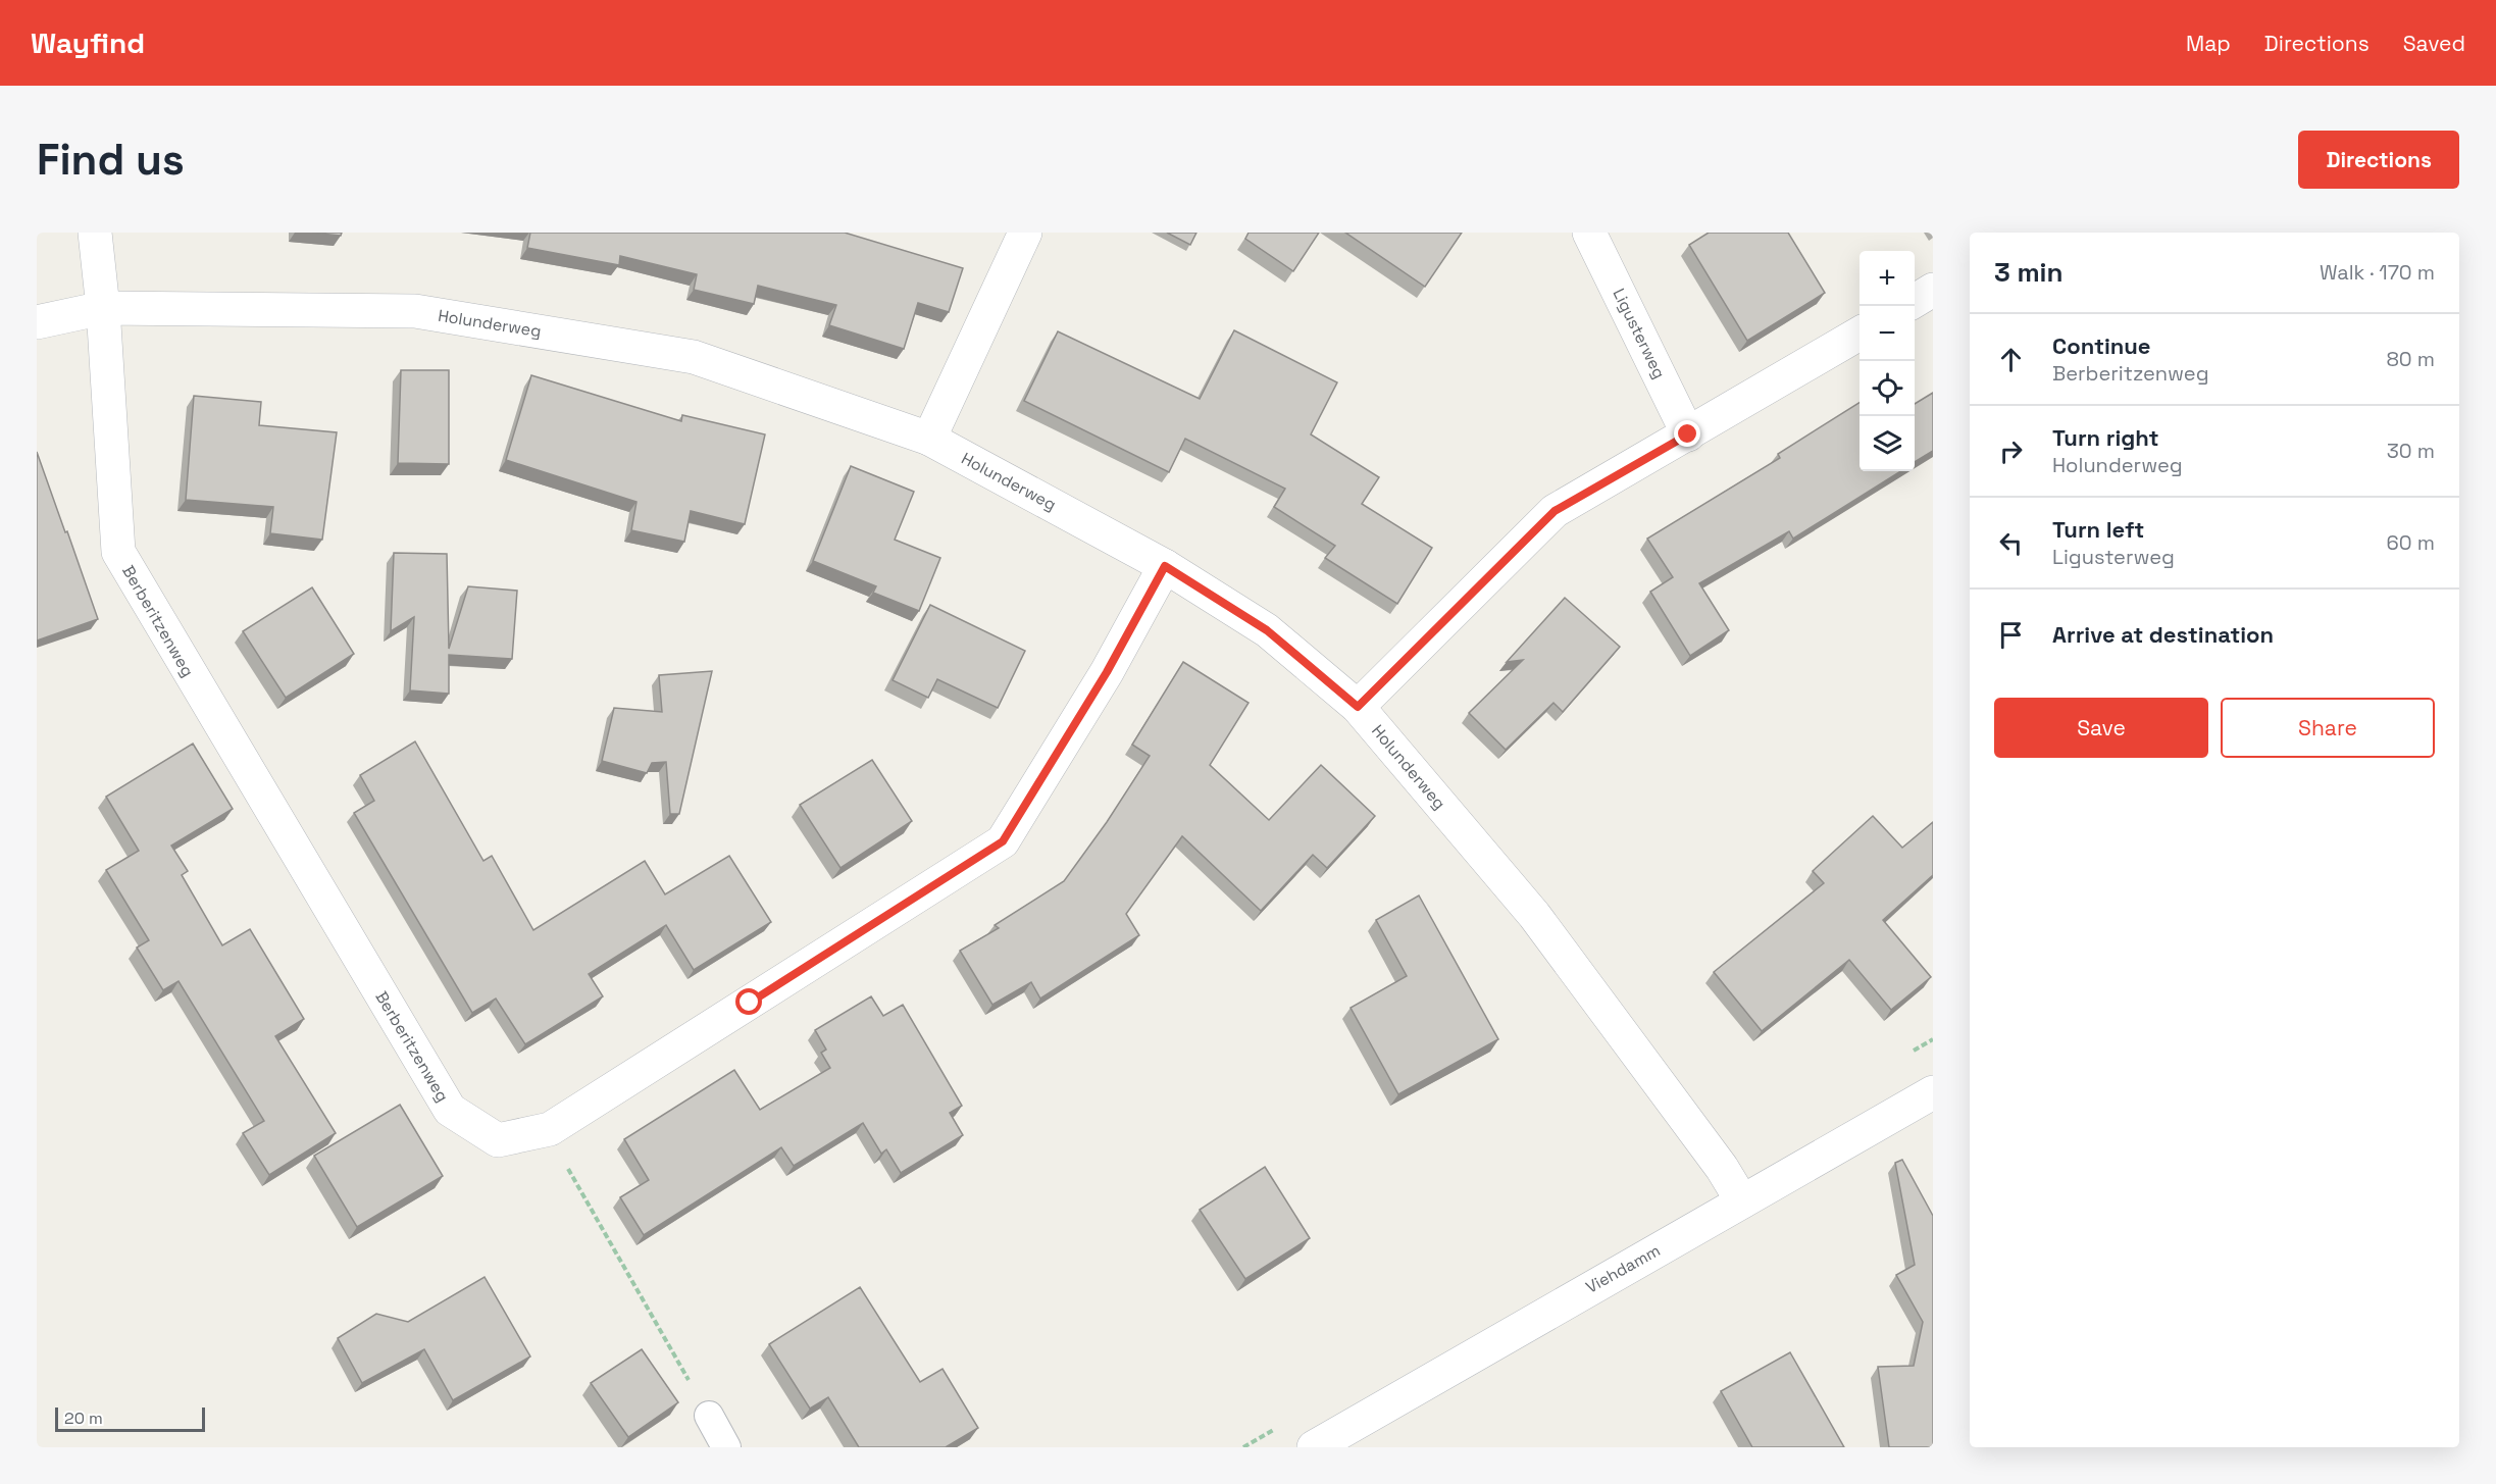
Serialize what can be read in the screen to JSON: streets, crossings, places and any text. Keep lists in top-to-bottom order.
{
  "streets": {
    "street": [
      "Holunderweg",
      "Ligusterweg",
      "Berberitzenweg",
      "Viehdamm"
    ]
  },
  "crossings": [
    ["Holunderweg", "Berberitzenweg"],
    ["Holunderweg", "Viehdamm"]
  ],
  "scale_bar": "20 m",
  "page": {
    "header": "Wayfind",
    "nav": ["Map", "Directions", "Saved"],
    "buttons": [
      "Directions",
      ["Save", "Share"]
    ],
    "title": "Find us",
    "heading": ["3 min", "Walk · 170 m"],
    "map_buttons": ["+", "−"],
    "list": [
      ["Continue", "Berberitzenweg", "80 m"],
      ["Turn right", "Holunderweg", "30 m"],
      ["Turn left", "Ligusterweg", "60 m"],
      "Arrive at destination"
    ],
    "scale": "20 m"
  }
}
